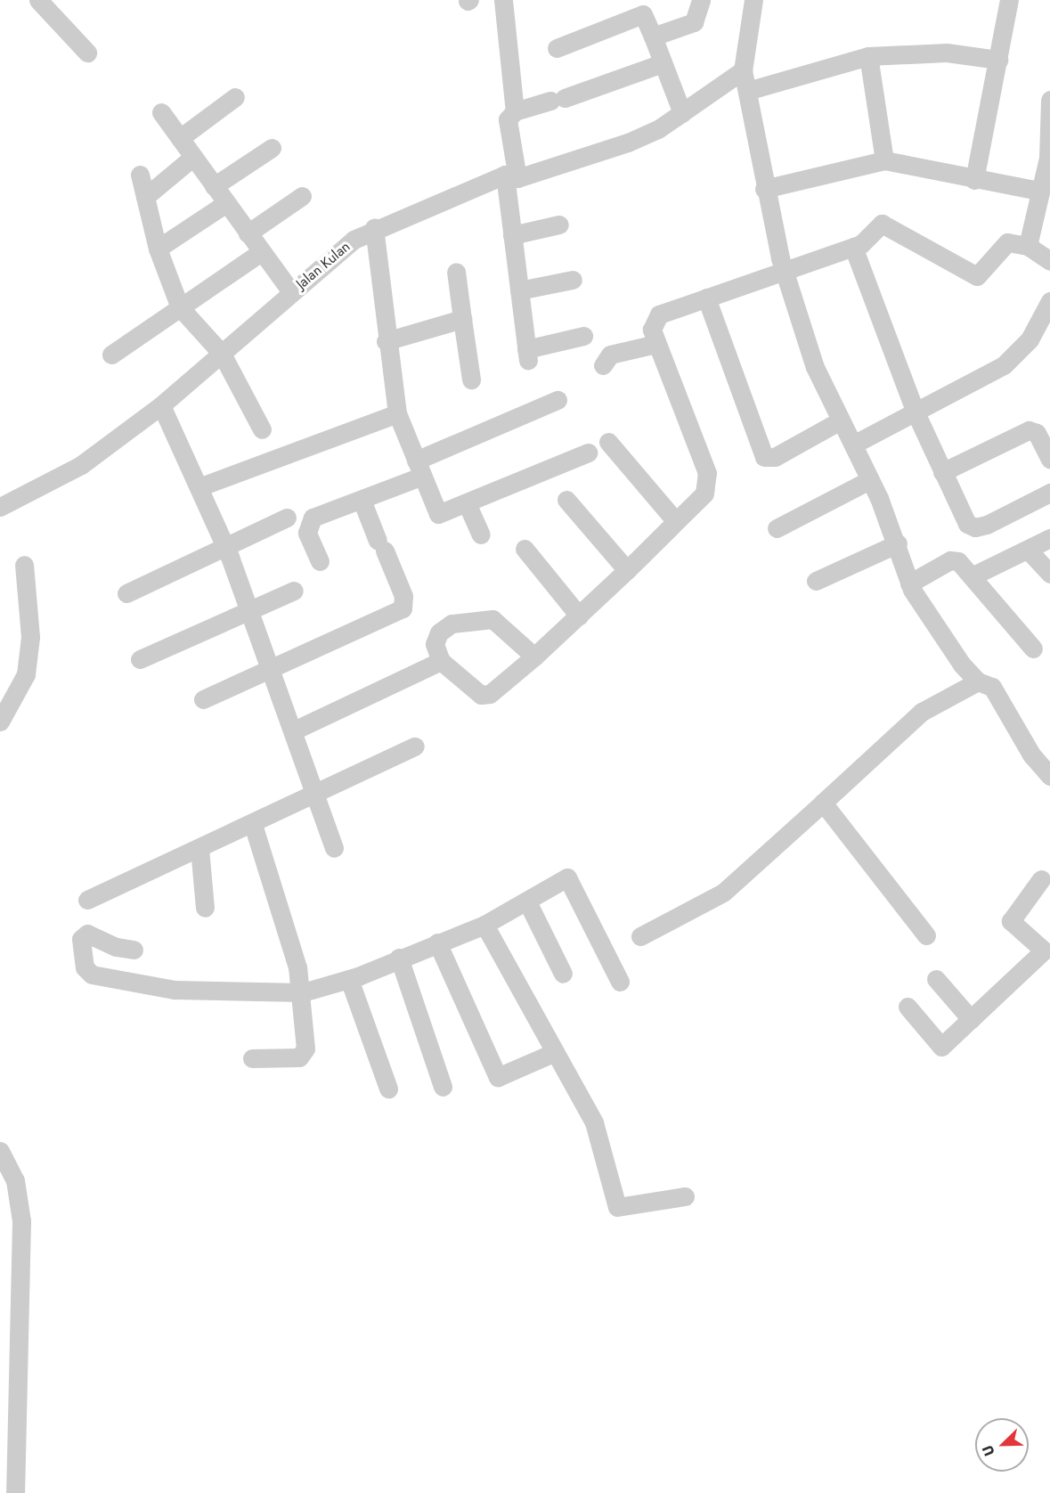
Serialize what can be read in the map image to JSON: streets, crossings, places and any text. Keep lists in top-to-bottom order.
{
  "streets": {
    "street": ["Jalan Kulan"]
  },
  "north": "bottom left"
}
